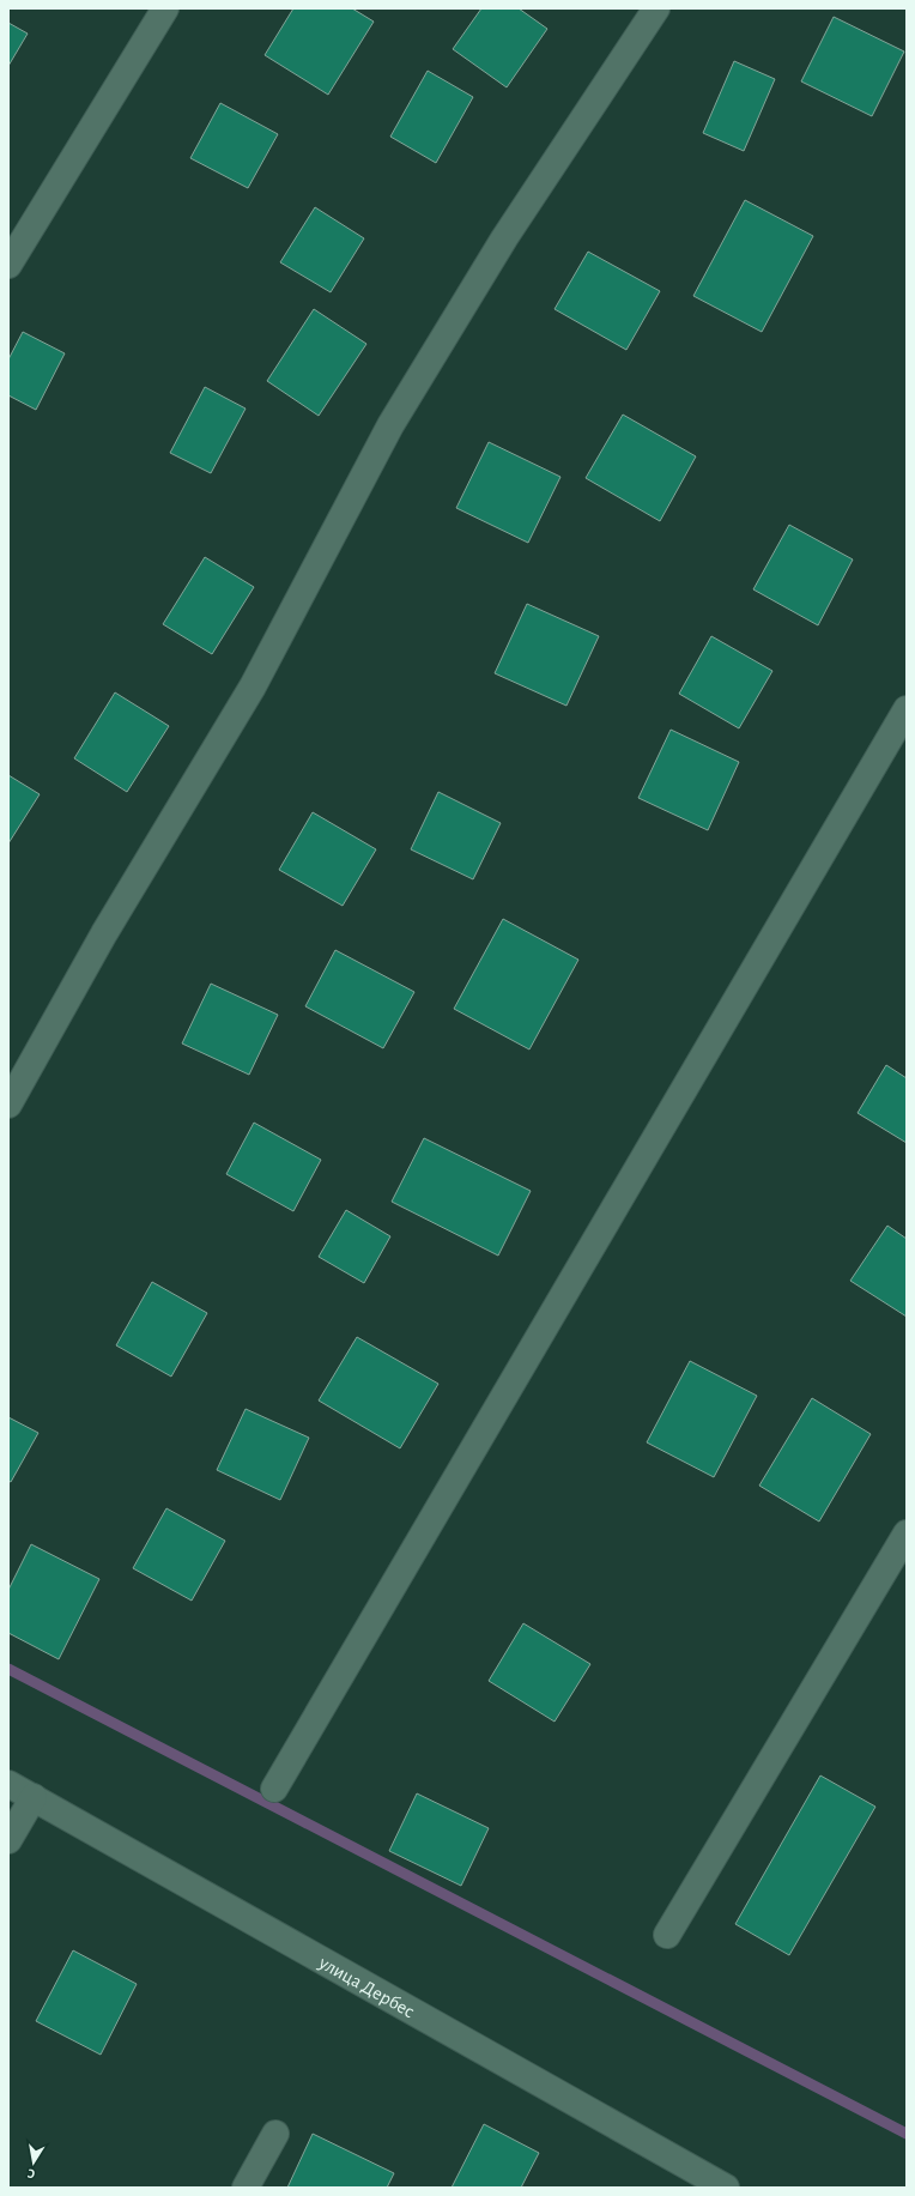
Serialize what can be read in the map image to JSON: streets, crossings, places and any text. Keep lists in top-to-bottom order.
{
  "streets": {
    "street": ["улица Дербес"]
  },
  "north": "bottom"
}
